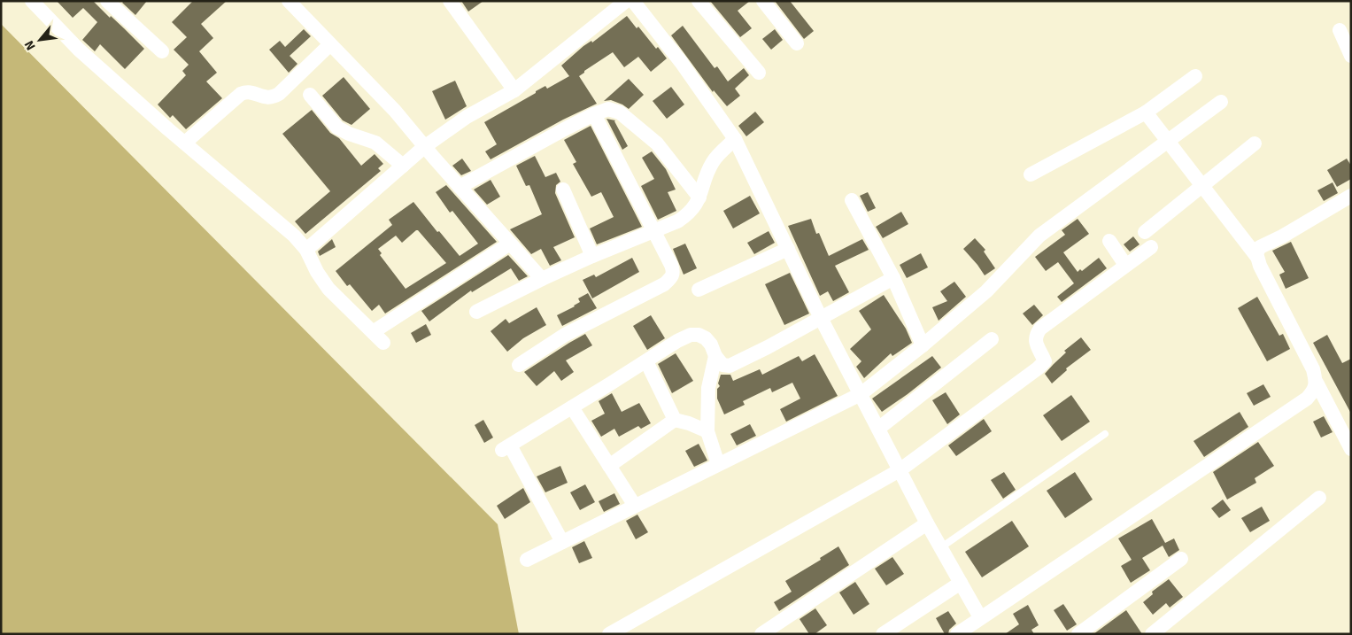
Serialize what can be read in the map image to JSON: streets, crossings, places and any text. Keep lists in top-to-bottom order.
{
  "north": "bottom left"
}
